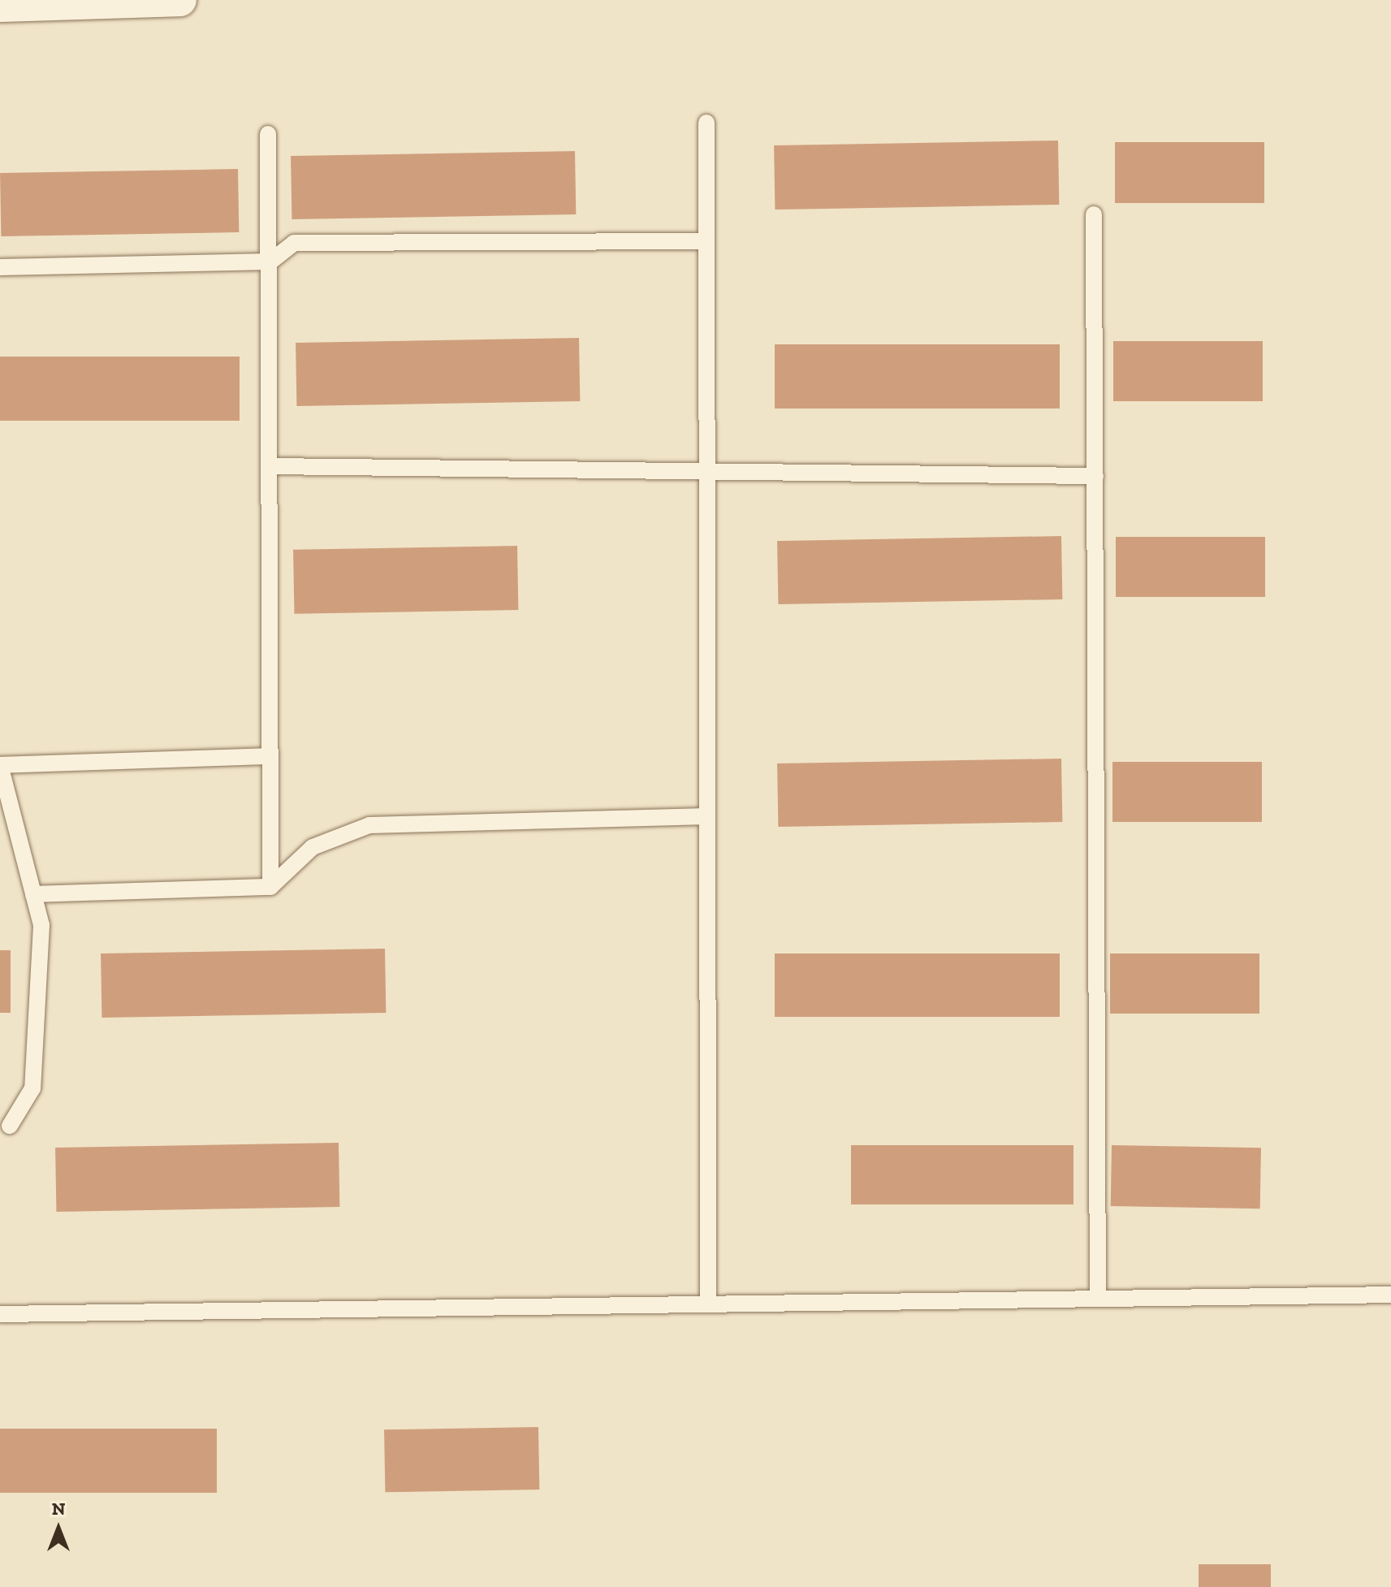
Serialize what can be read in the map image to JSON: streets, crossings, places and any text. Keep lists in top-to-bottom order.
{
  "north": "top"
}
